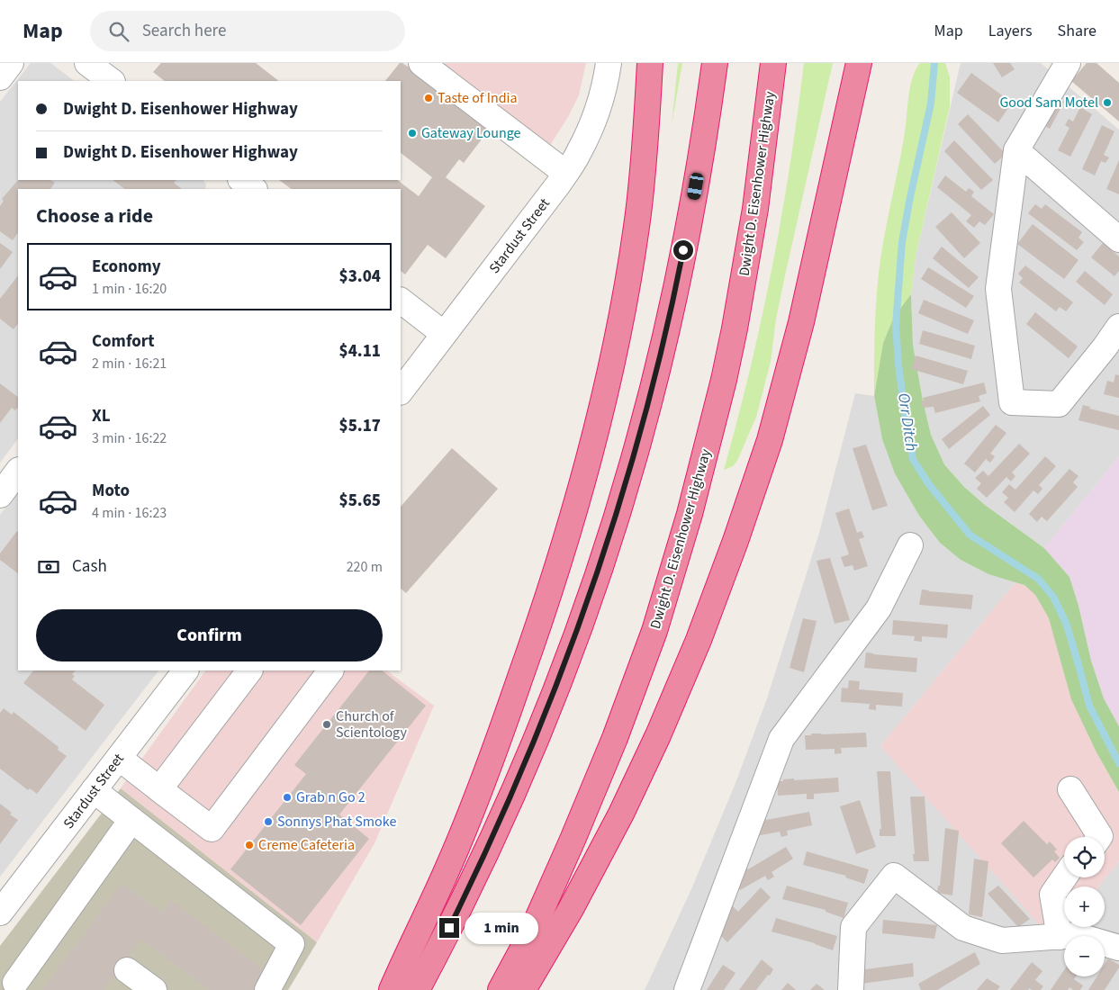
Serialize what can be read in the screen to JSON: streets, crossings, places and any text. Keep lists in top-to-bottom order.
{
  "streets": {
    "highway": ["Dwight D. Eisenhower Highway"],
    "street": ["Stardust Street"]
  },
  "water": ["Orr Ditch"],
  "places": [
    "Taste of India",
    "Good Sam Motel",
    "Gateway Lounge",
    "Church of Scientology",
    "Grab n Go 2",
    "Sonnys Phat Smoke",
    "Creme Cafeteria"
  ],
  "page": {
    "header": "Map",
    "search": "Search here",
    "nav": ["Map", "Layers", "Share"],
    "banner": ["Dwight D. Eisenhower Highway", "Dwight D. Eisenhower Highway"],
    "heading": "Choose a ride",
    "list": [
      {
        "name": "Economy",
        "note": "1 min · 16:20",
        "value": "$3.04"
      },
      {
        "name": "Comfort",
        "note": "2 min · 16:21",
        "value": "$4.11"
      },
      {
        "name": "XL",
        "note": "3 min · 16:22",
        "value": "$5.17"
      },
      {
        "name": "Moto",
        "note": "4 min · 16:23",
        "value": "$5.65"
      }
    ],
    "pay": ["Cash", "220 m"],
    "buttons": "Confirm",
    "map_buttons": ["+", "−"],
    "bubble": "1 min"
  }
}
